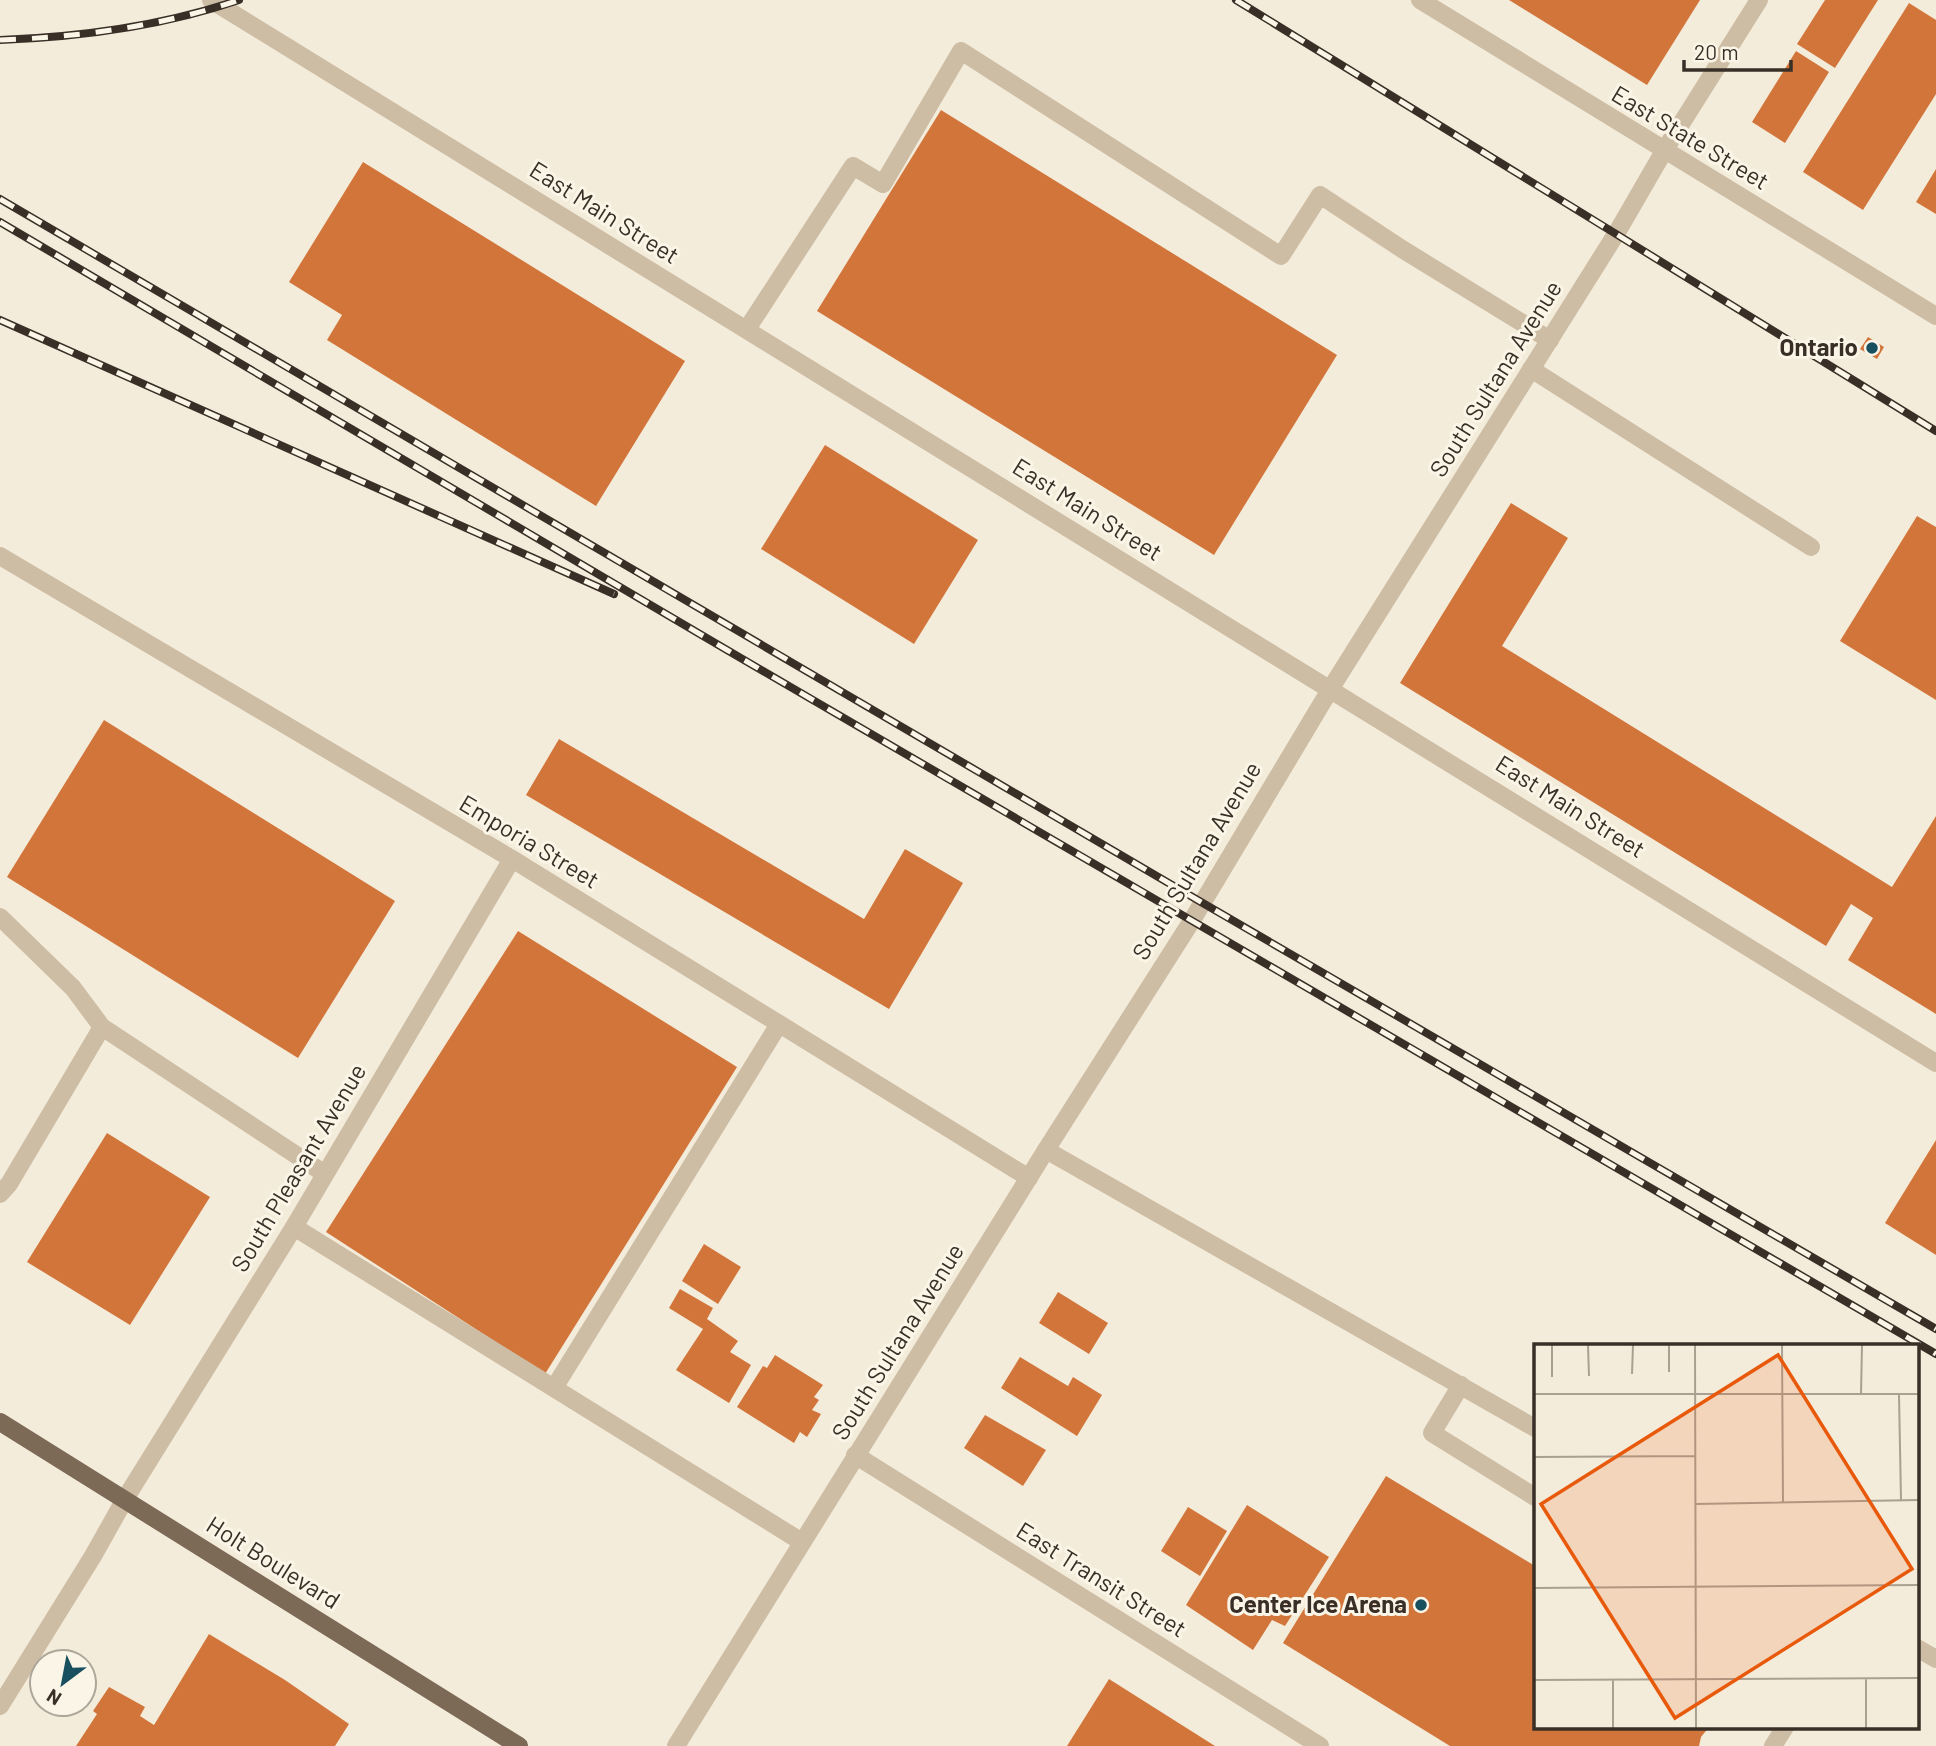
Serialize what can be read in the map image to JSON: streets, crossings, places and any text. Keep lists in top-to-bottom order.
{
  "streets": {
    "main road": ["Holt Boulevard"],
    "street": [
      "East State Street",
      "East Main Street",
      "South Sultana Avenue",
      "Emporia Street",
      "South Pleasant Avenue",
      "East Transit Street"
    ]
  },
  "crossings": [
    ["East State Street", "South Sultana Avenue"],
    ["East Main Street", "South Sultana Avenue"],
    ["South Sultana Avenue", "Emporia Street"],
    ["South Sultana Avenue", "East Transit Street"],
    ["Emporia Street", "South Pleasant Avenue"],
    ["South Pleasant Avenue", "Holt Boulevard"]
  ],
  "places": ["Ontario", "Center Ice Arena"],
  "scale_bar": "20 m",
  "north": "bottom left"
}
